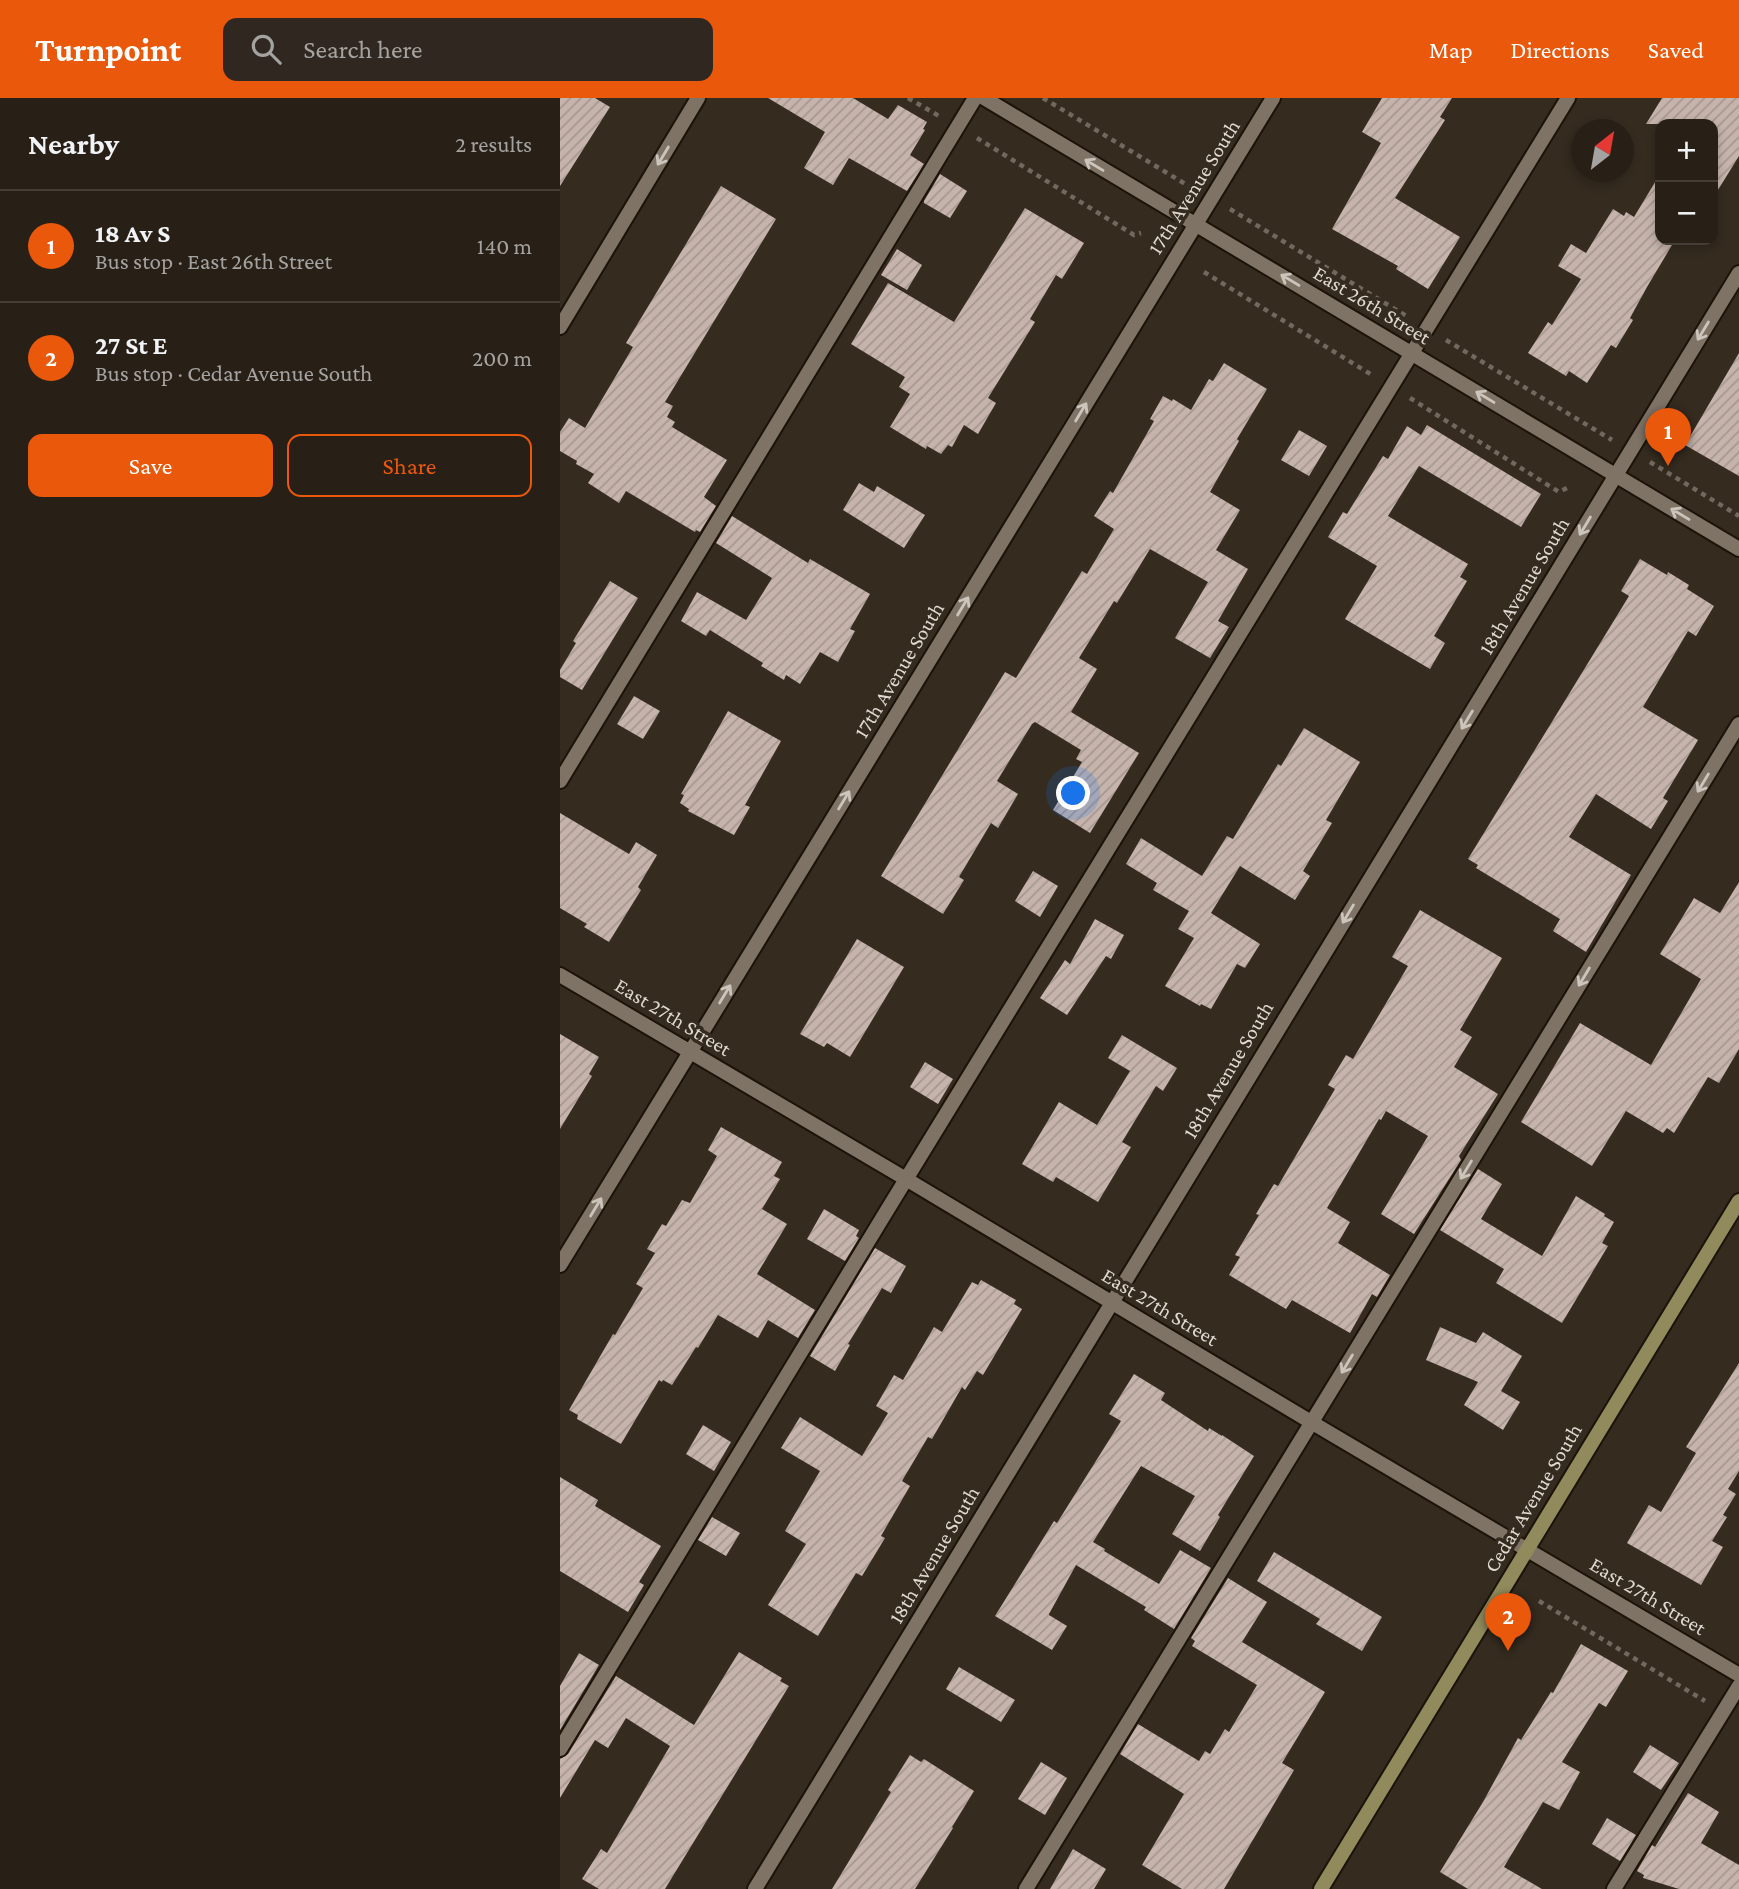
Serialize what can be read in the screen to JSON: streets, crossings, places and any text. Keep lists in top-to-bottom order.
{
  "streets": {
    "main road": ["Cedar Avenue South"],
    "street": [
      "17th Avenue South",
      "East 26th Street",
      "18th Avenue South",
      "East 27th Street"
    ]
  },
  "crossings": [
    ["17th Avenue South", "East 26th Street"],
    ["17th Avenue South", "East 27th Street"],
    ["East 26th Street", "18th Avenue South"],
    ["18th Avenue South", "East 27th Street"],
    ["East 27th Street", "Cedar Avenue South"]
  ],
  "one_way": ["17th Avenue South", "East 26th Street", "18th Avenue South"],
  "north": "top right",
  "page": {
    "header": "Turnpoint",
    "search": "Search here",
    "nav": ["Map", "Directions", "Saved"],
    "heading": ["Nearby", "2 results"],
    "map_buttons": ["+", "−"],
    "list": [
      {
        "mark": "1",
        "name": "18 Av S",
        "note": "Bus stop · East 26th Street",
        "value": "140 m"
      },
      {
        "mark": "2",
        "name": "27 St E",
        "note": "Bus stop · Cedar Avenue South",
        "value": "200 m"
      }
    ],
    "pins": ["1", "2"],
    "buttons": ["Save", "Share"]
  }
}
